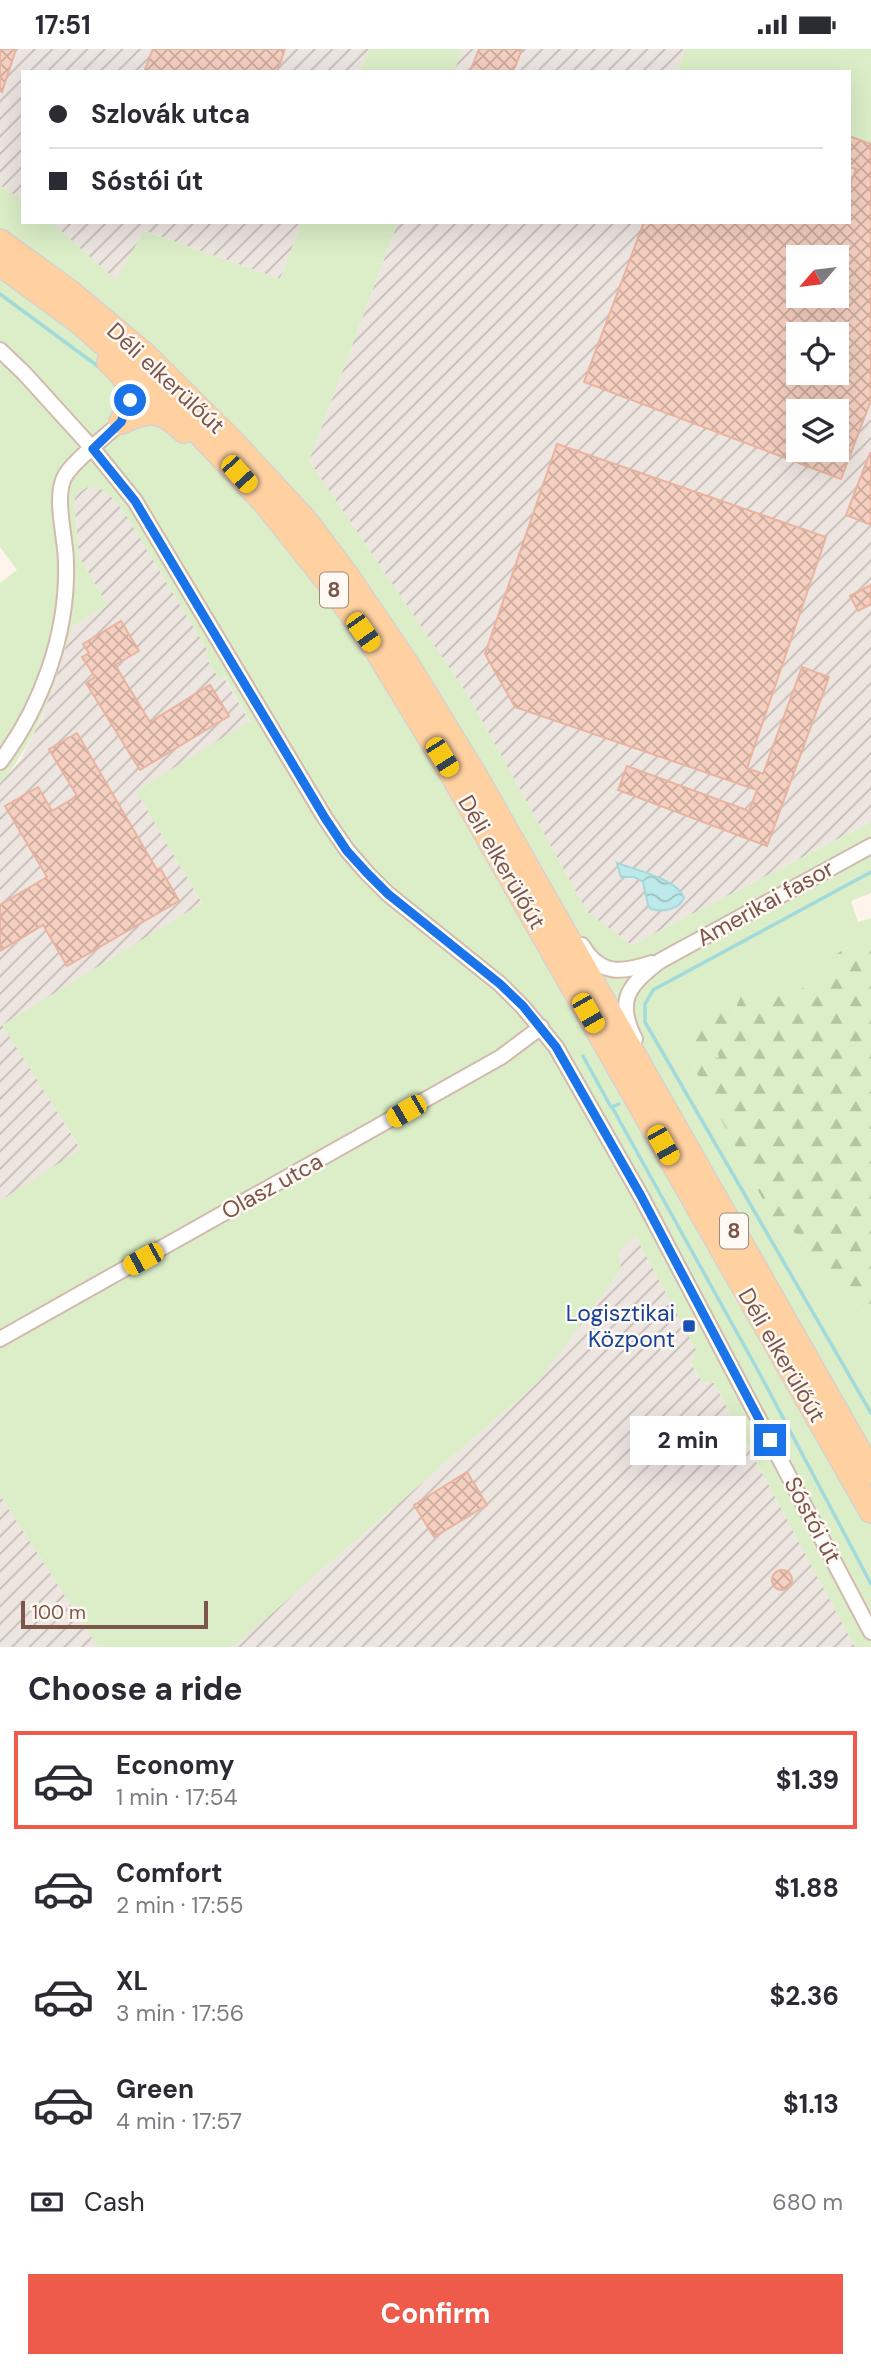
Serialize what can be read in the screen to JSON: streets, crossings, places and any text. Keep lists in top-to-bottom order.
{
  "streets": {
    "main road": ["Déli elkerülőút", "8"],
    "street": ["Amerikai fasor", "Olasz utca", "Sóstói út"]
  },
  "crossings": [
    ["Olasz utca", "Sóstói út"]
  ],
  "places": {
    "transit": ["Logisztikai Központ"]
  },
  "scale_bar": "100 m",
  "north": "bottom left",
  "page": {
    "status": "17:51",
    "banner": ["Szlovák utca", "Sóstói út"],
    "bubble": "2 min",
    "scale": "100 m",
    "heading": "Choose a ride",
    "list": [
      {
        "name": "Economy",
        "note": "1 min · 17:54",
        "value": "$1.39"
      },
      {
        "name": "Comfort",
        "note": "2 min · 17:55",
        "value": "$1.88"
      },
      {
        "name": "XL",
        "note": "3 min · 17:56",
        "value": "$2.36"
      },
      {
        "name": "Green",
        "note": "4 min · 17:57",
        "value": "$1.13"
      }
    ],
    "pay": ["Cash", "680 m"],
    "buttons": "Confirm"
  }
}
